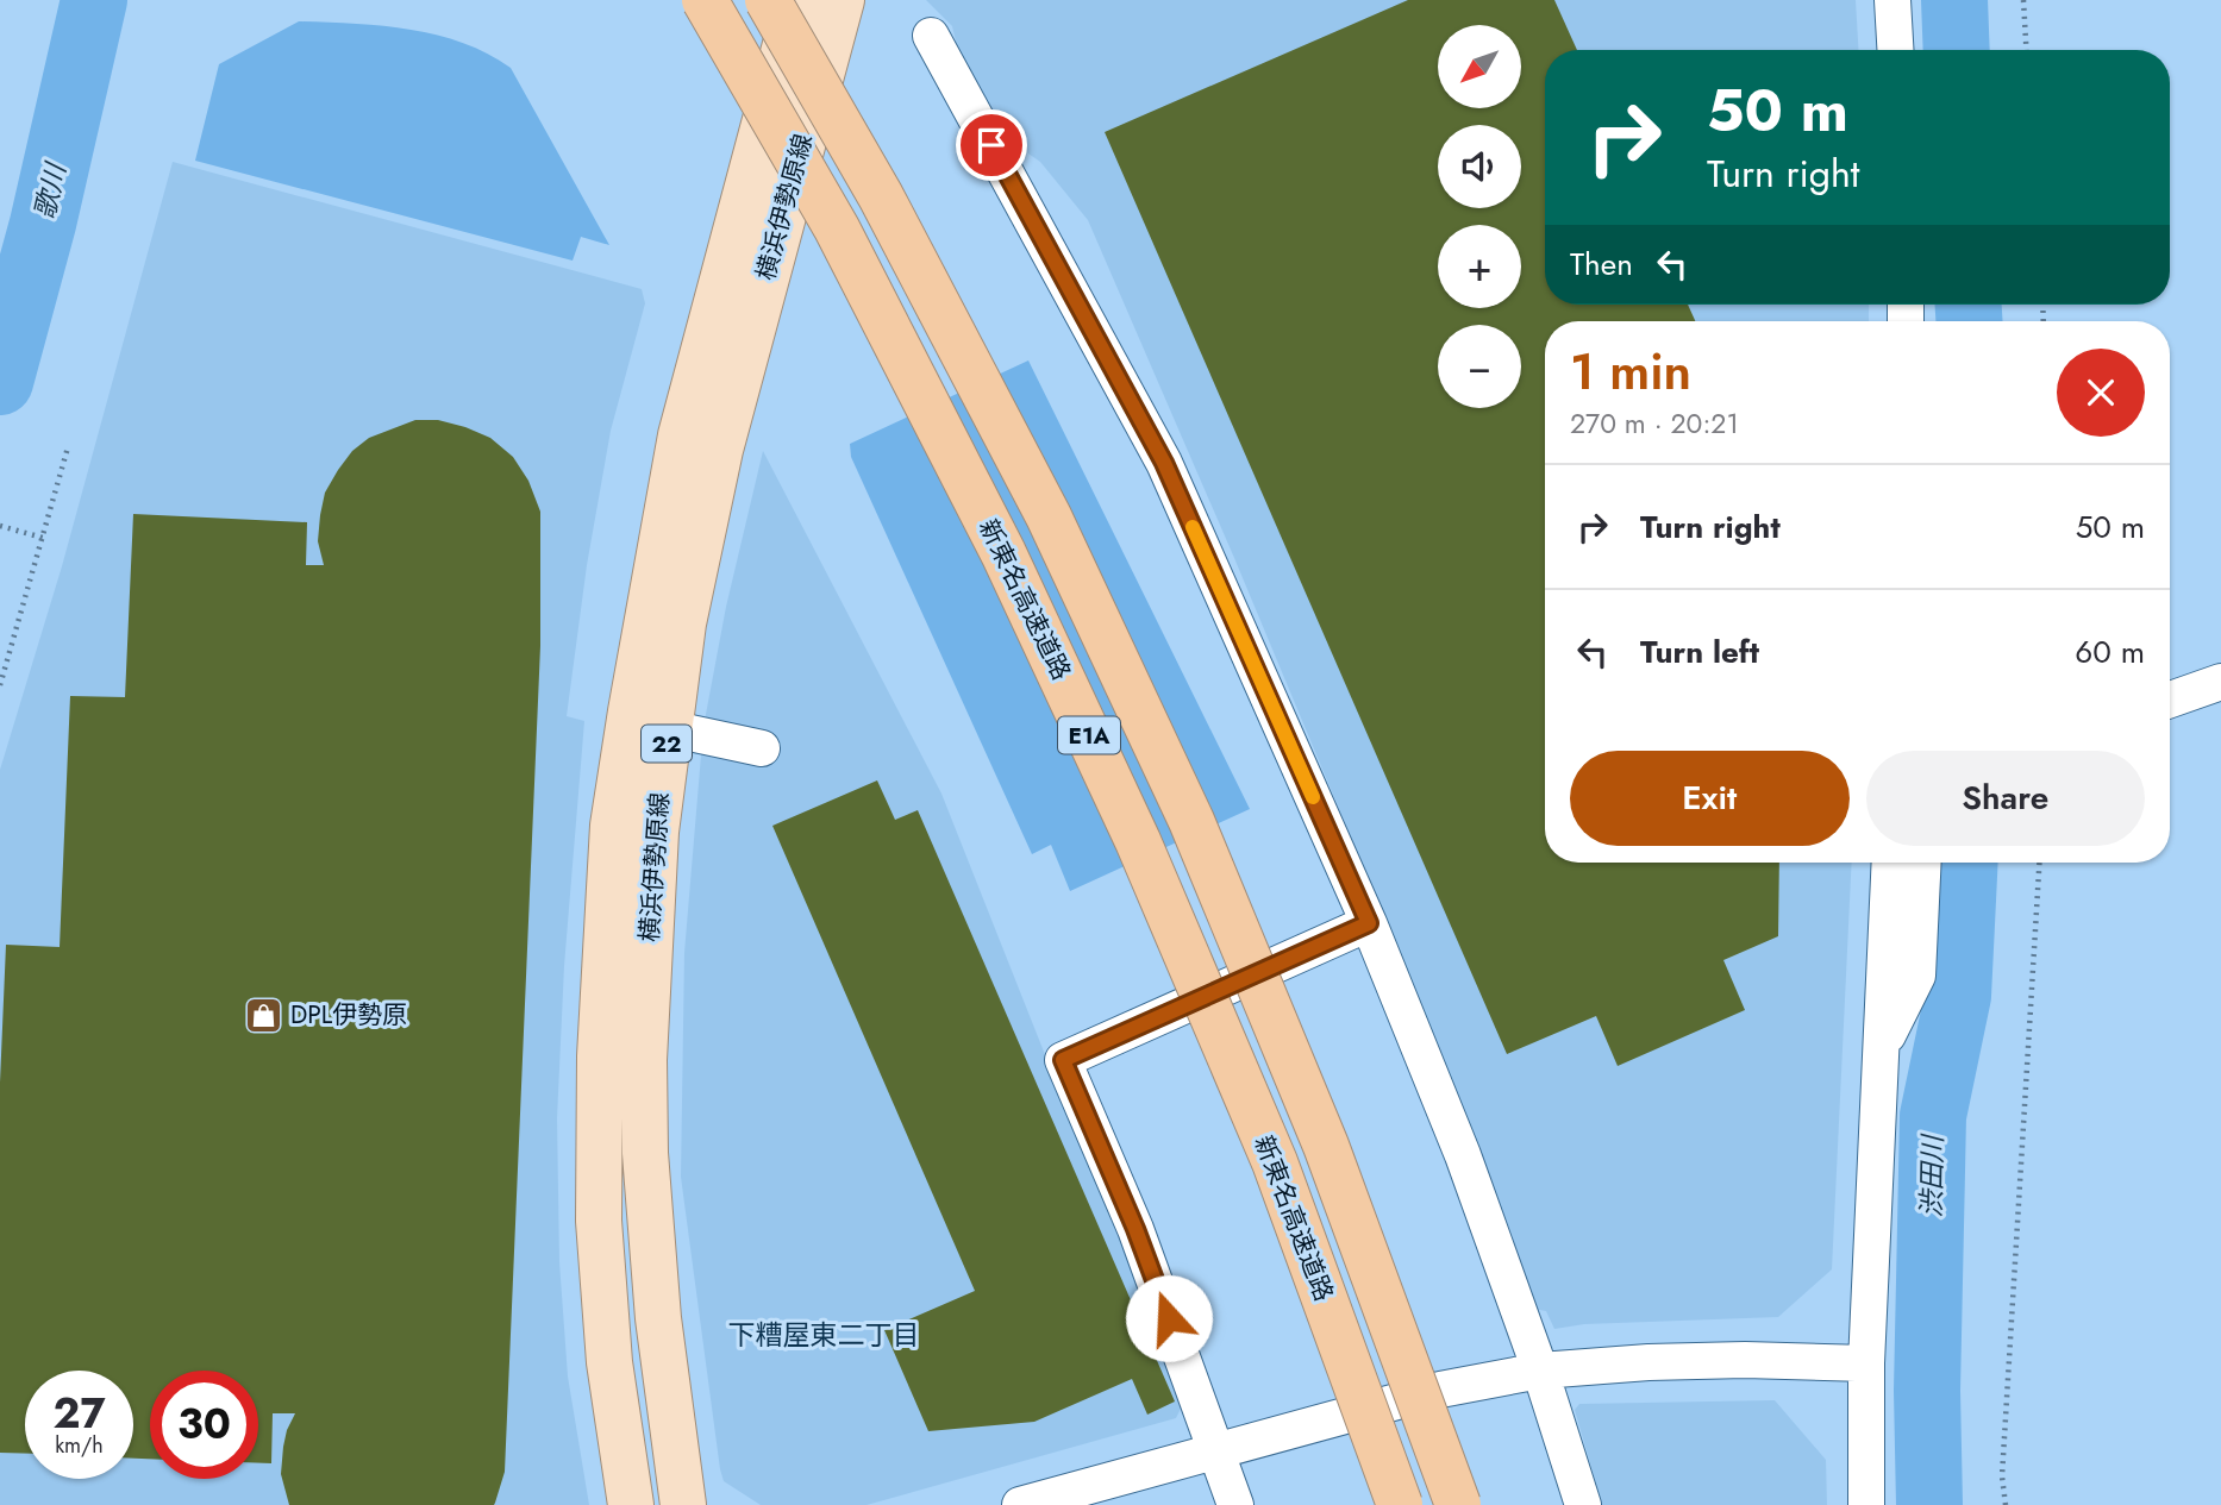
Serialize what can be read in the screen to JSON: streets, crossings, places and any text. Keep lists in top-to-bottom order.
{
  "streets": {
    "highway": ["新東名高速道路", "E1A"],
    "main road": ["横浜伊勢原線", "22"]
  },
  "districts": ["下糟屋東二丁目"],
  "water": ["歌川", "渋田川"],
  "places": {
    "shop": ["DPL伊勢原"]
  },
  "north": "bottom left",
  "page": {
    "map_buttons": ["+", "−"],
    "turn": ["50 m", "Turn right"],
    "then": "Then",
    "heading": ["1 min", "270 m · 20:21"],
    "list": [
      {
        "name": "Turn right",
        "value": "50 m"
      },
      {
        "name": "Turn left",
        "value": "60 m"
      }
    ],
    "buttons": ["Exit", "Share"],
    "speed": "27 km/h",
    "limit": "30"
  }
}
